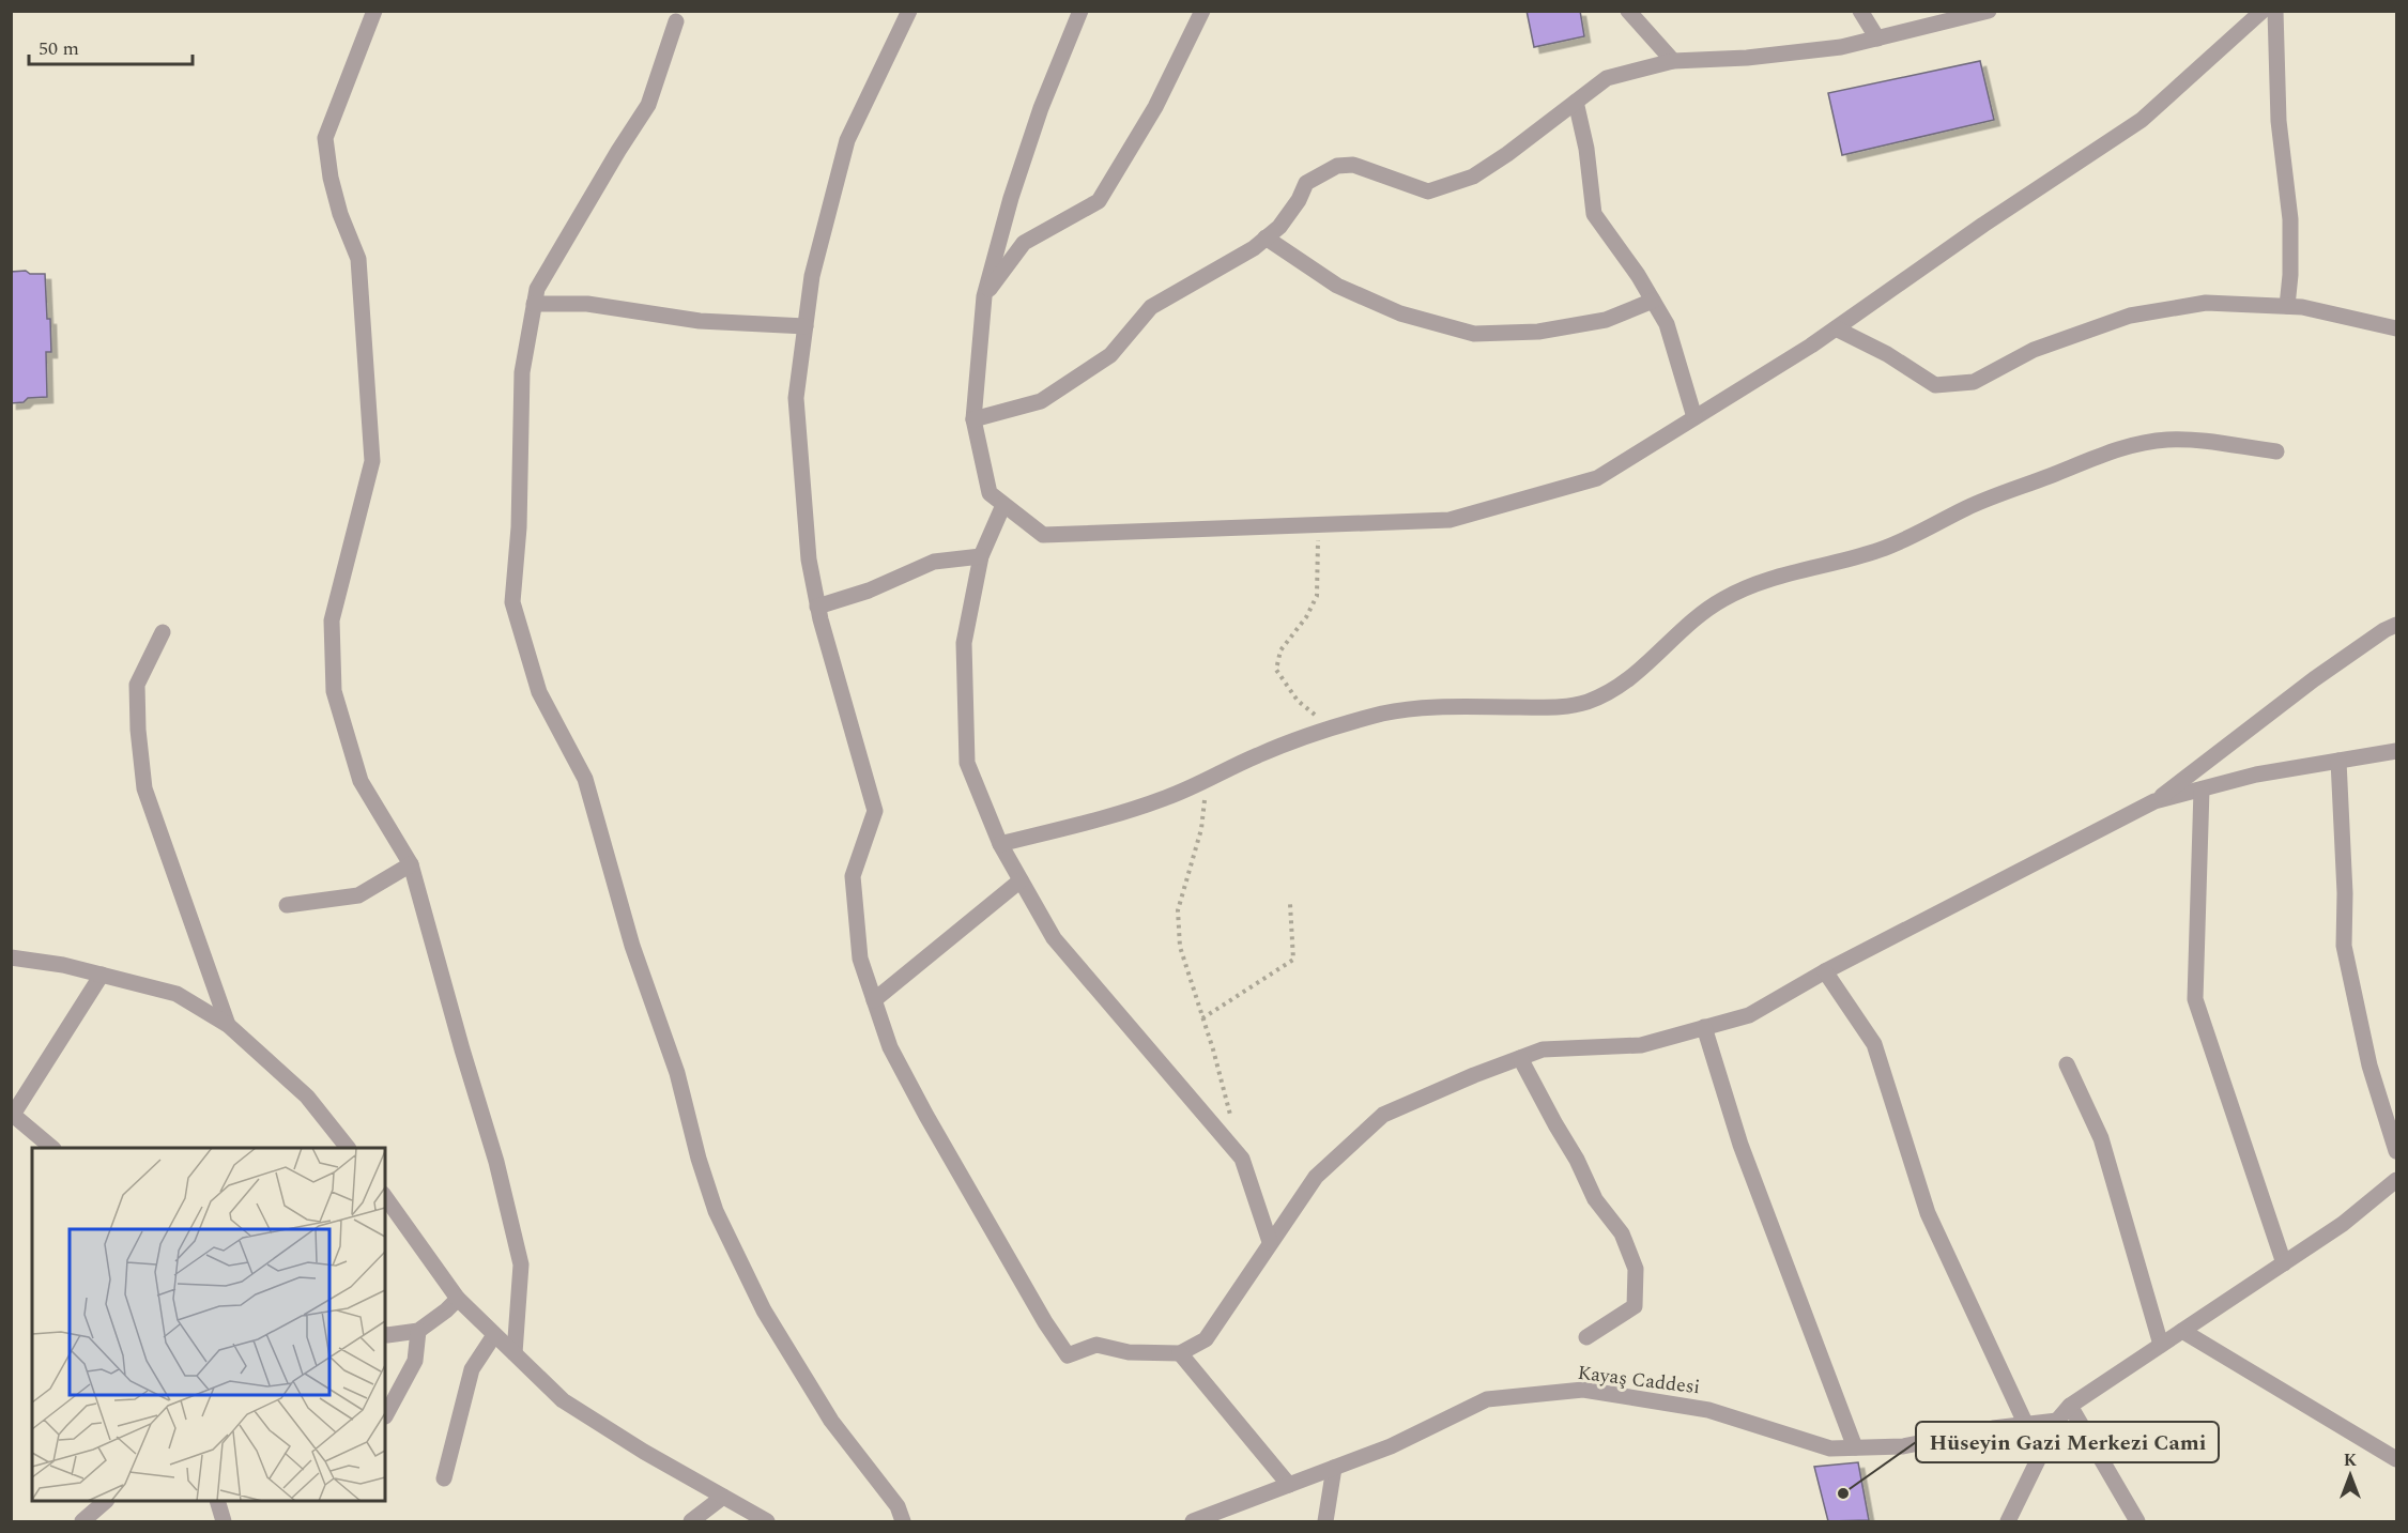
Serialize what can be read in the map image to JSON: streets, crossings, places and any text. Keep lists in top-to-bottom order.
{
  "streets": {
    "street": ["Kayaş Caddesi"]
  },
  "places": ["Hüseyin Gazi Merkezi Cami"],
  "scale_bar": "50 m",
  "north": "top"
}
